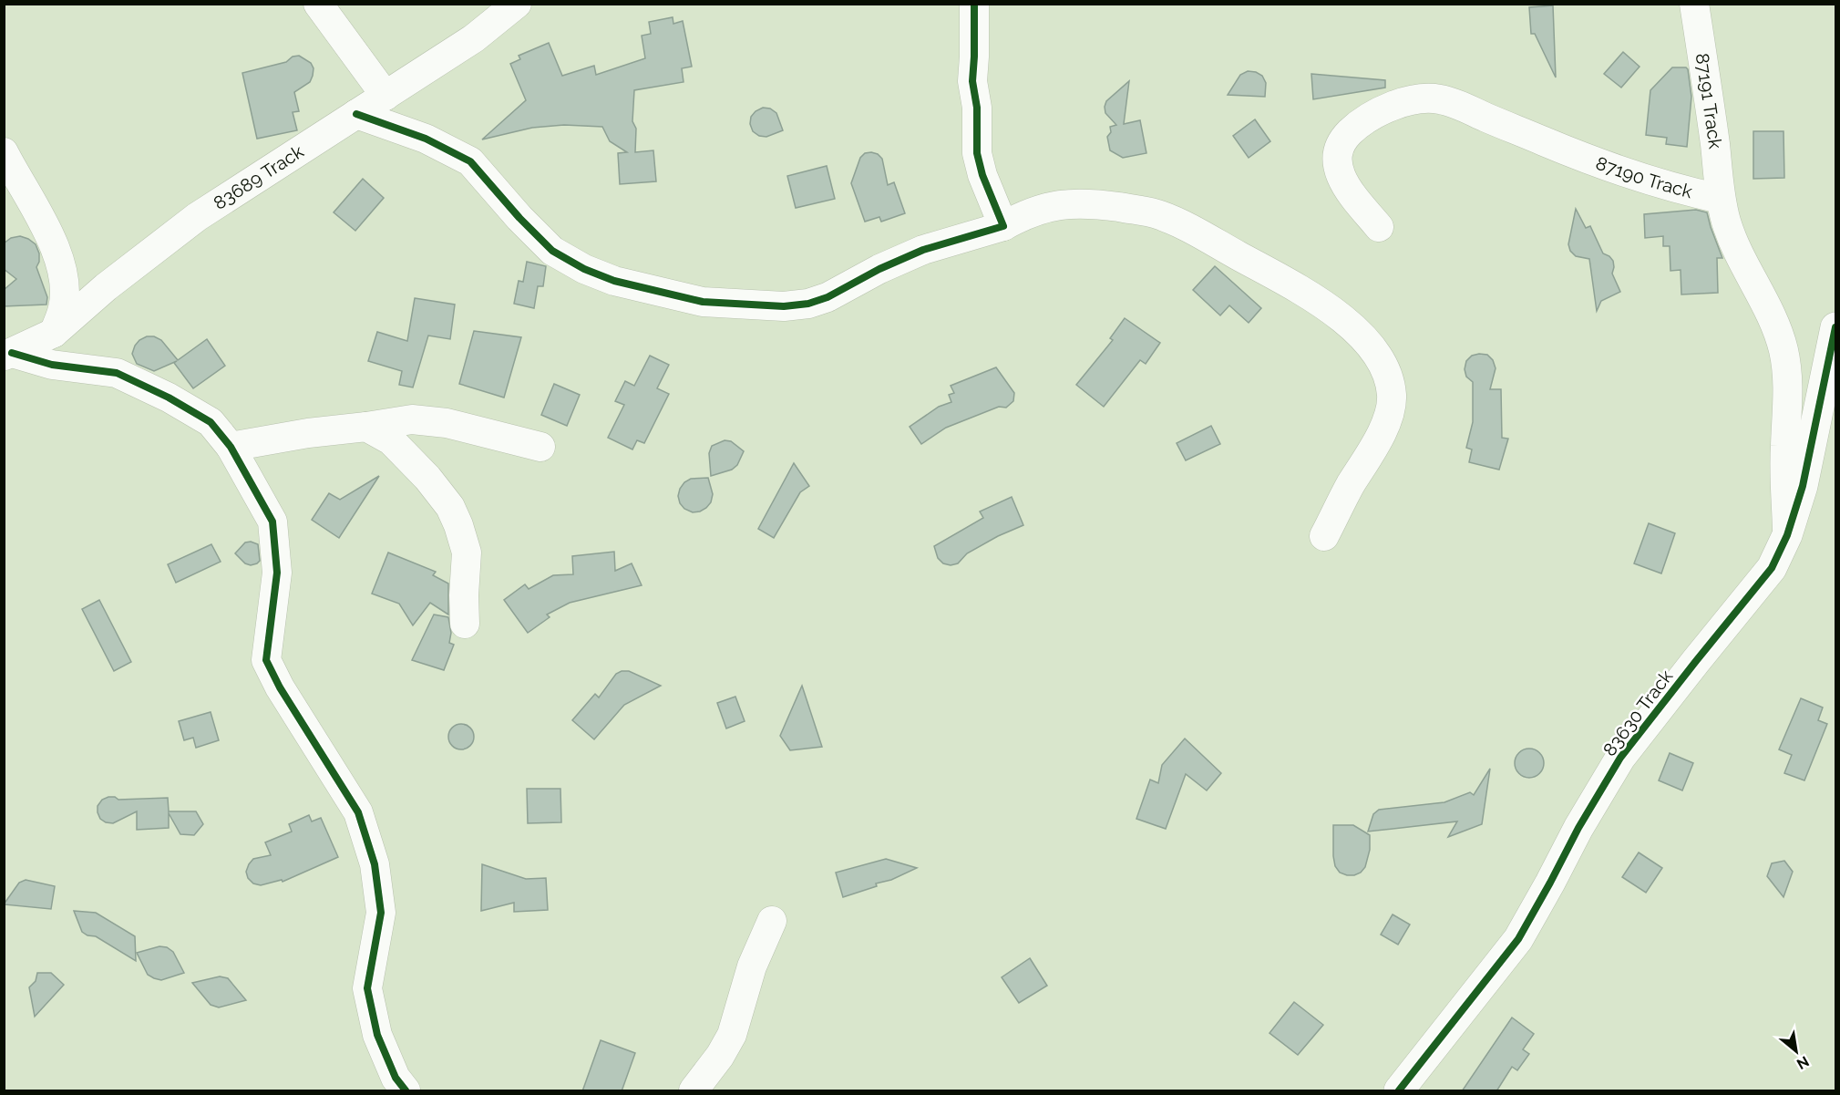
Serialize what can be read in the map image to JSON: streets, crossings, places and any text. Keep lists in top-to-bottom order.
{
  "streets": {
    "street": [
      "87191 Track",
      "87190 Track",
      "83689 Track",
      "83630 Track"
    ]
  },
  "crossings": [
    ["87191 Track", "87190 Track"]
  ],
  "north": "bottom right"
}
